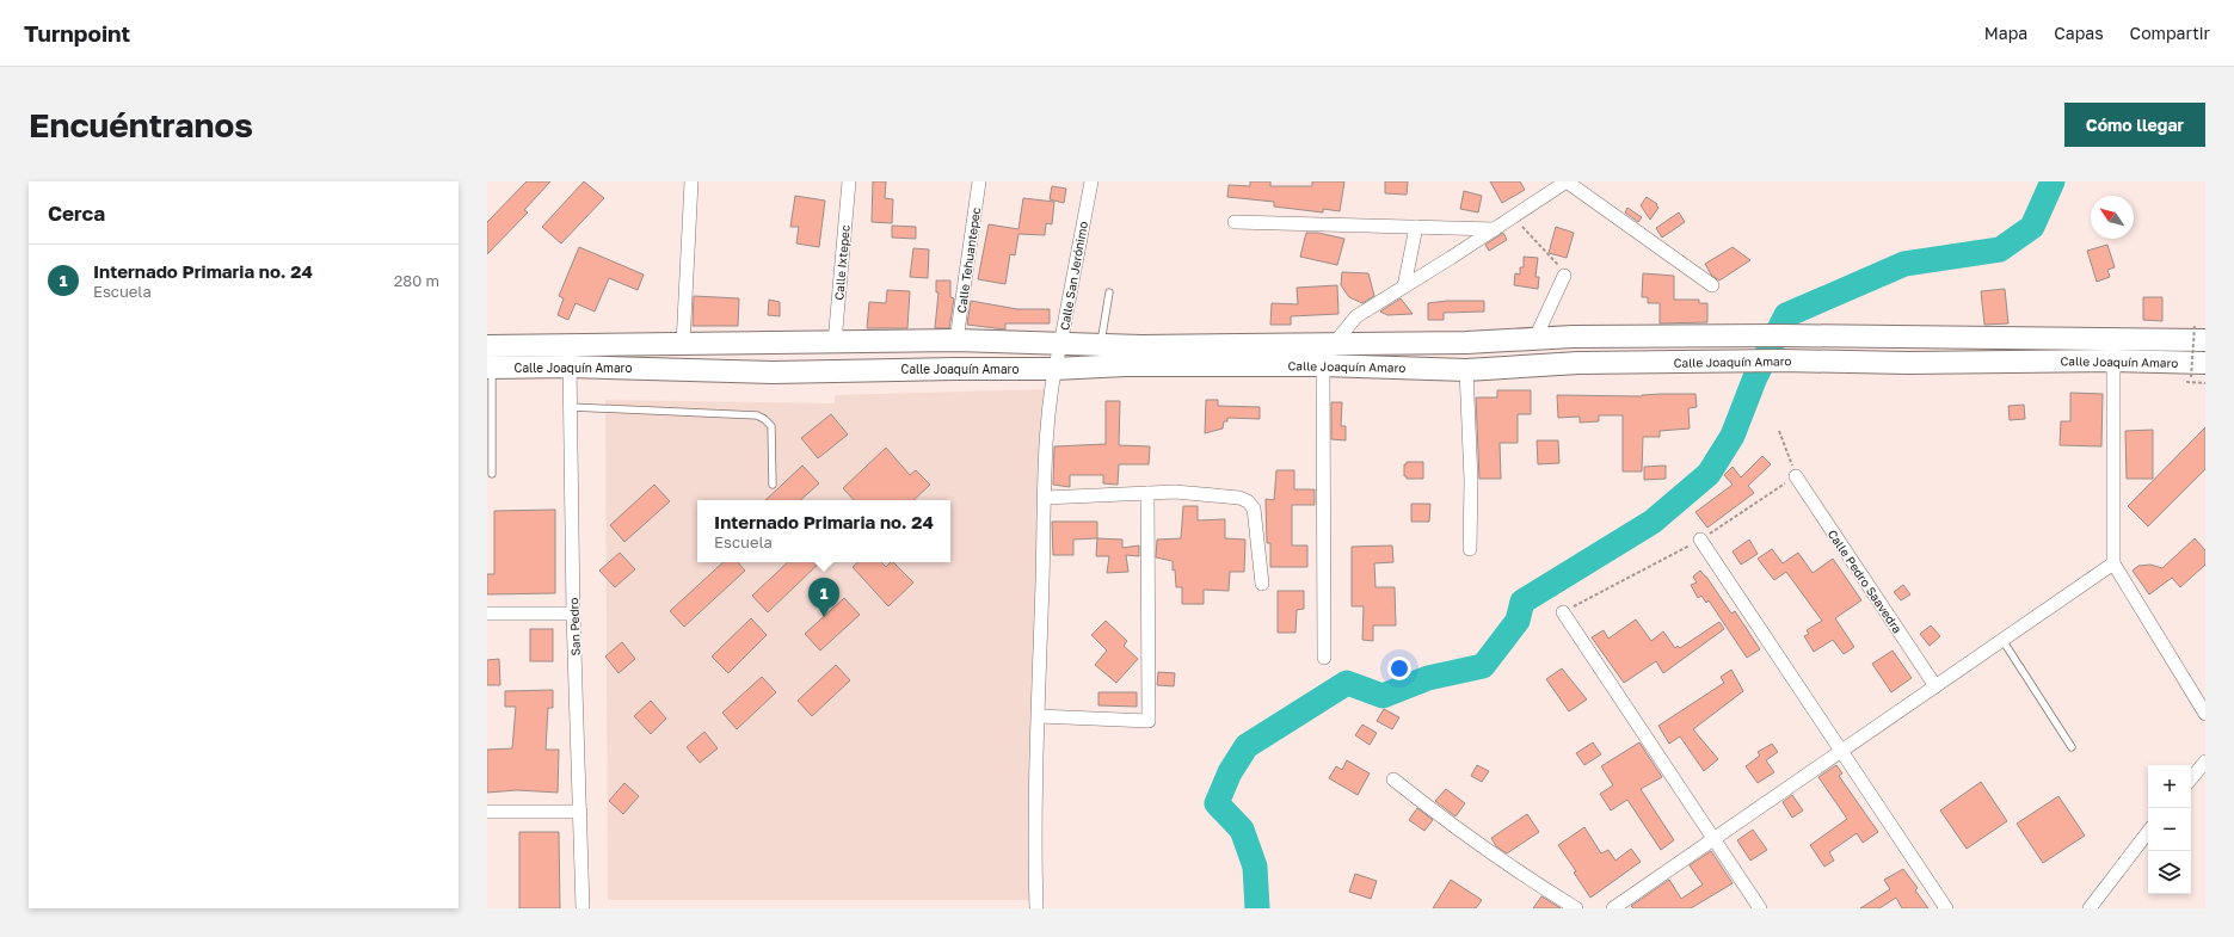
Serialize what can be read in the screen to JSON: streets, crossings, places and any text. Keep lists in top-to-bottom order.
{
  "streets": {
    "main road": ["Calle Joaquín Amaro"],
    "street": [
      "Calle Tehuantepec",
      "Calle Ixtepec",
      "Calle San Jerónimo",
      "Calle Pedro Saavedra",
      "San Pedro"
    ]
  },
  "crossings": [
    ["Calle Tehuantepec", "Calle Joaquín Amaro"],
    ["Calle Ixtepec", "Calle Joaquín Amaro"],
    ["Calle San Jerónimo", "Calle Joaquín Amaro"],
    ["Calle Joaquín Amaro", "San Pedro"]
  ],
  "north": "top left",
  "page": {
    "header": "Turnpoint",
    "nav": ["Mapa", "Capas", "Compartir"],
    "buttons": "Cómo llegar",
    "title": "Encuéntranos",
    "heading": "Cerca",
    "list": [
      {
        "mark": "1",
        "name": "Internado Primaria no. 24",
        "note": "Escuela",
        "value": "280 m"
      }
    ],
    "popup": ["Internado Primaria no. 24", "Escuela"],
    "pins": "1",
    "map_buttons": ["+", "−"]
  }
}
